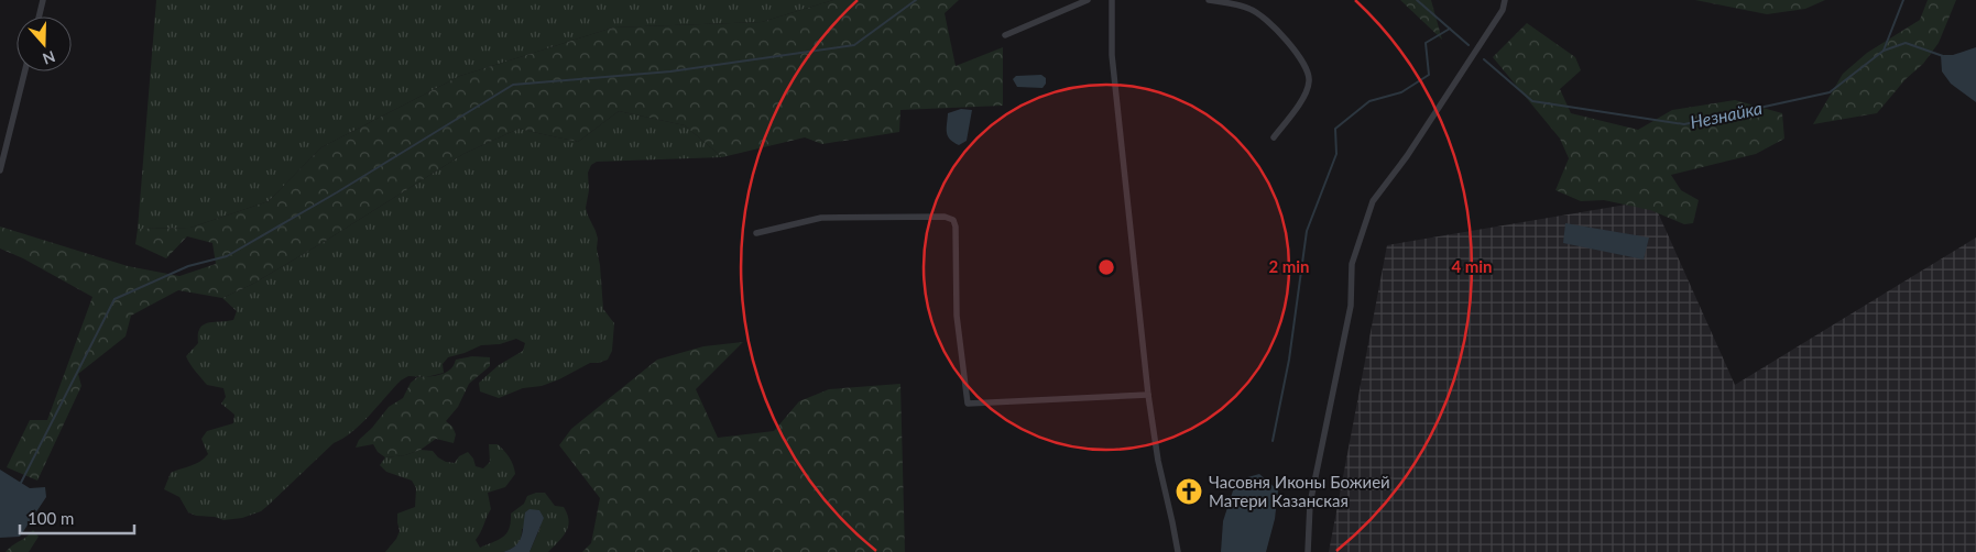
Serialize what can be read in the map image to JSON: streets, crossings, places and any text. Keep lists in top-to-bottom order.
{
  "water": ["Незнайка"],
  "places": {
    "church": ["Часовня Иконы Божией Матери Казанская"]
  },
  "scale_bar": "100 m",
  "north": "bottom",
  "rings": ["2 min", "4 min"]
}
